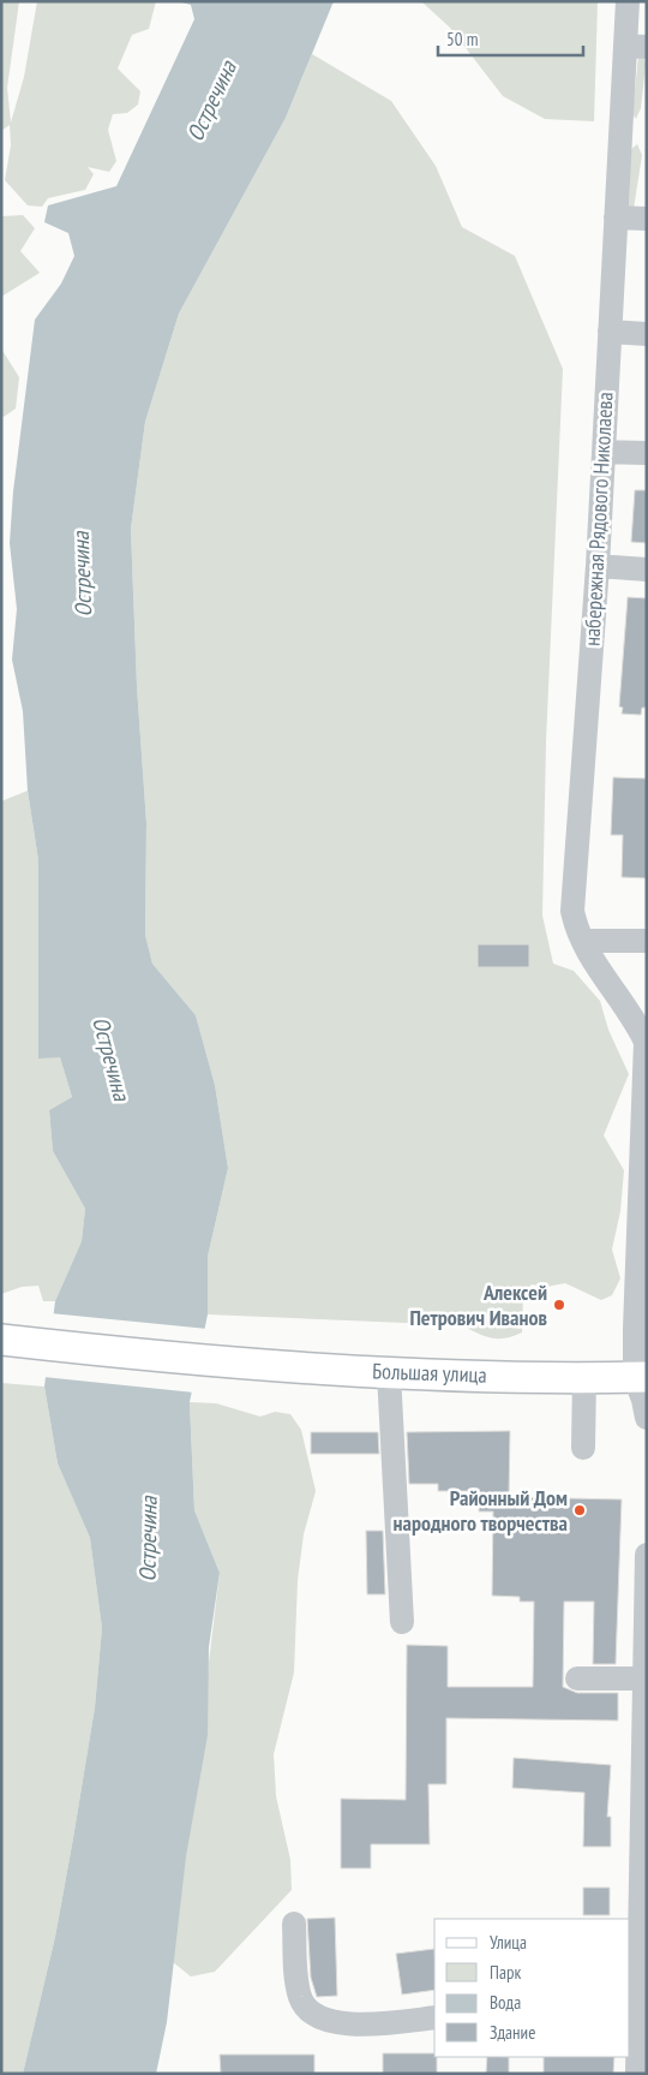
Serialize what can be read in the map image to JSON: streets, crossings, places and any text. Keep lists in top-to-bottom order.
{
  "streets": {
    "main road": ["Большая улица"],
    "street": ["набережная Рядового Николаева"]
  },
  "crossings": [
    ["набережная Рядового Николаева", "Большая улица"]
  ],
  "water": ["Остречина"],
  "places": ["Алексей Петрович Иванов", "Районный Дом народного творчества"],
  "legend": [
    "Улица",
    "Парк",
    "Вода",
    "Здание"
  ],
  "scale_bar": "50 m"
}
